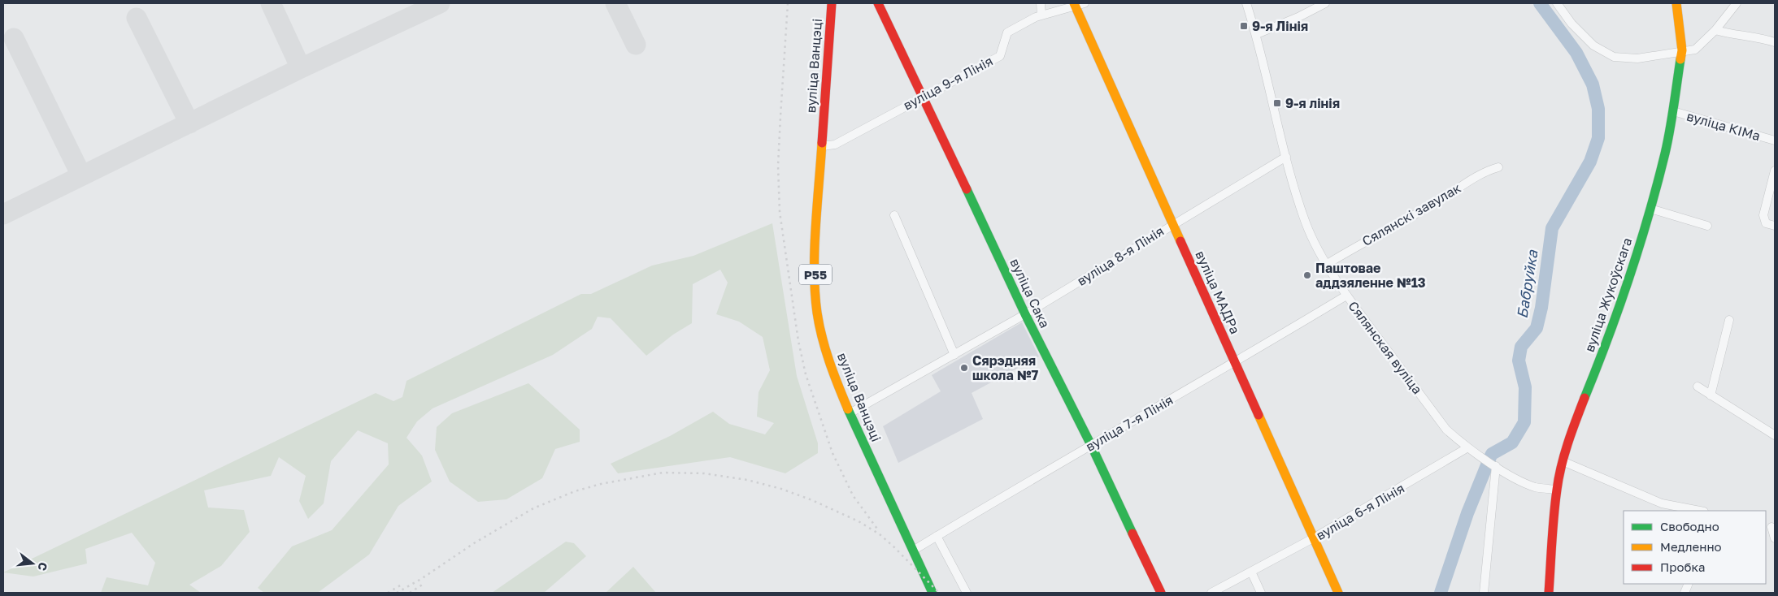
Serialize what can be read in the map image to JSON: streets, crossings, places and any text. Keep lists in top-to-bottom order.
{
  "streets": {
    "street": [
      "вуліца Ванцэці",
      "вуліца 9-я Лінія",
      "вуліца КІМа",
      "Сялянскі завулак",
      "вуліца 8-я Лінія",
      "Р55",
      "вуліца МАДРа",
      "вуліца Сака",
      "вуліца Жукоўскага",
      "Сялянская вуліца",
      "вуліца 7-я Лінія",
      "вуліца 6-я Лінія"
    ]
  },
  "crossings": [
    ["вуліца Ванцэці", "вуліца 9-я Лінія"],
    ["вуліца Ванцэці", "вуліца 8-я Лінія"],
    ["вуліца Ванцэці", "вуліца 7-я Лінія"],
    ["вуліца 9-я Лінія", "вуліца МАДРа"],
    ["вуліца 9-я Лінія", "вуліца Сака"],
    ["вуліца КІМа", "вуліца Жукоўскага"],
    ["Сялянскі завулак", "Сялянская вуліца"],
    ["вуліца 8-я Лінія", "вуліца МАДРа"],
    ["вуліца 8-я Лінія", "вуліца Сака"],
    ["вуліца 8-я Лінія", "Сялянская вуліца"],
    ["вуліца МАДРа", "вуліца 7-я Лінія"],
    ["вуліца МАДРа", "вуліца 6-я Лінія"],
    ["вуліца Сака", "вуліца 7-я Лінія"],
    ["вуліца Жукоўскага", "Сялянская вуліца"],
    ["Сялянская вуліца", "вуліца 7-я Лінія"],
    ["Сялянская вуліца", "вуліца 6-я Лінія"]
  ],
  "water": ["Бабруйка"],
  "places": {
    "transit": ["9-я Лінія", "9-я лінія"],
    "other": ["Паштовае аддзяленне №13", "Сярэдняя школа №7"]
  },
  "legend": ["Свободно", "Медленно", "Пробка"],
  "north": "right"
}
